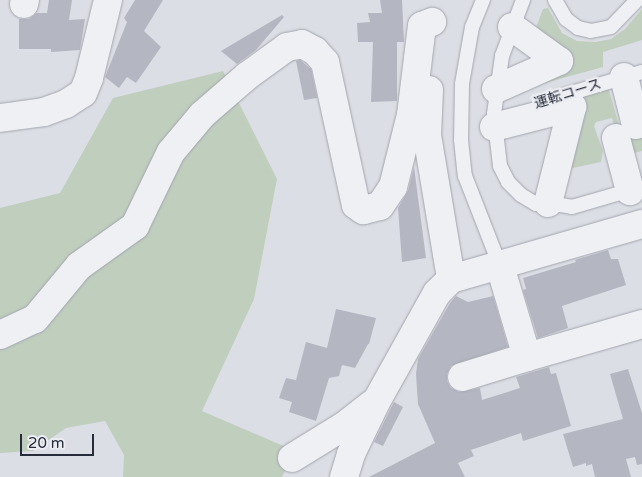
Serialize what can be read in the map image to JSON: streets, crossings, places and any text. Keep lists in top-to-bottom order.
{
  "streets": {
    "lane": ["運転コース"]
  },
  "scale_bar": "20 m"
}
